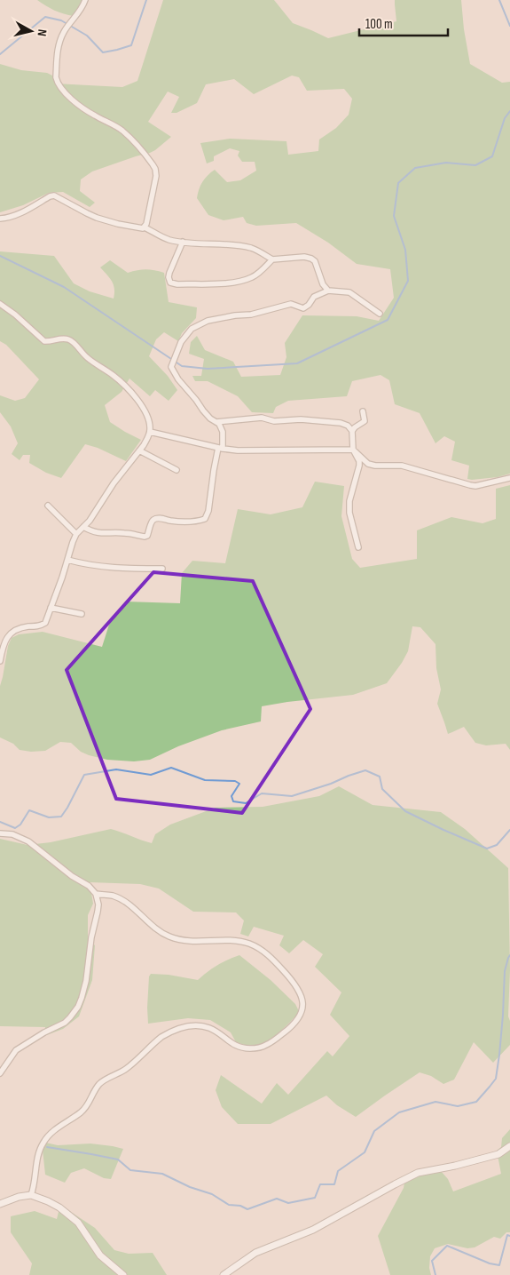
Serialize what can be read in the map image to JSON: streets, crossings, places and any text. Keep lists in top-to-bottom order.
{
  "scale_bar": "100 m",
  "north": "right"
}
